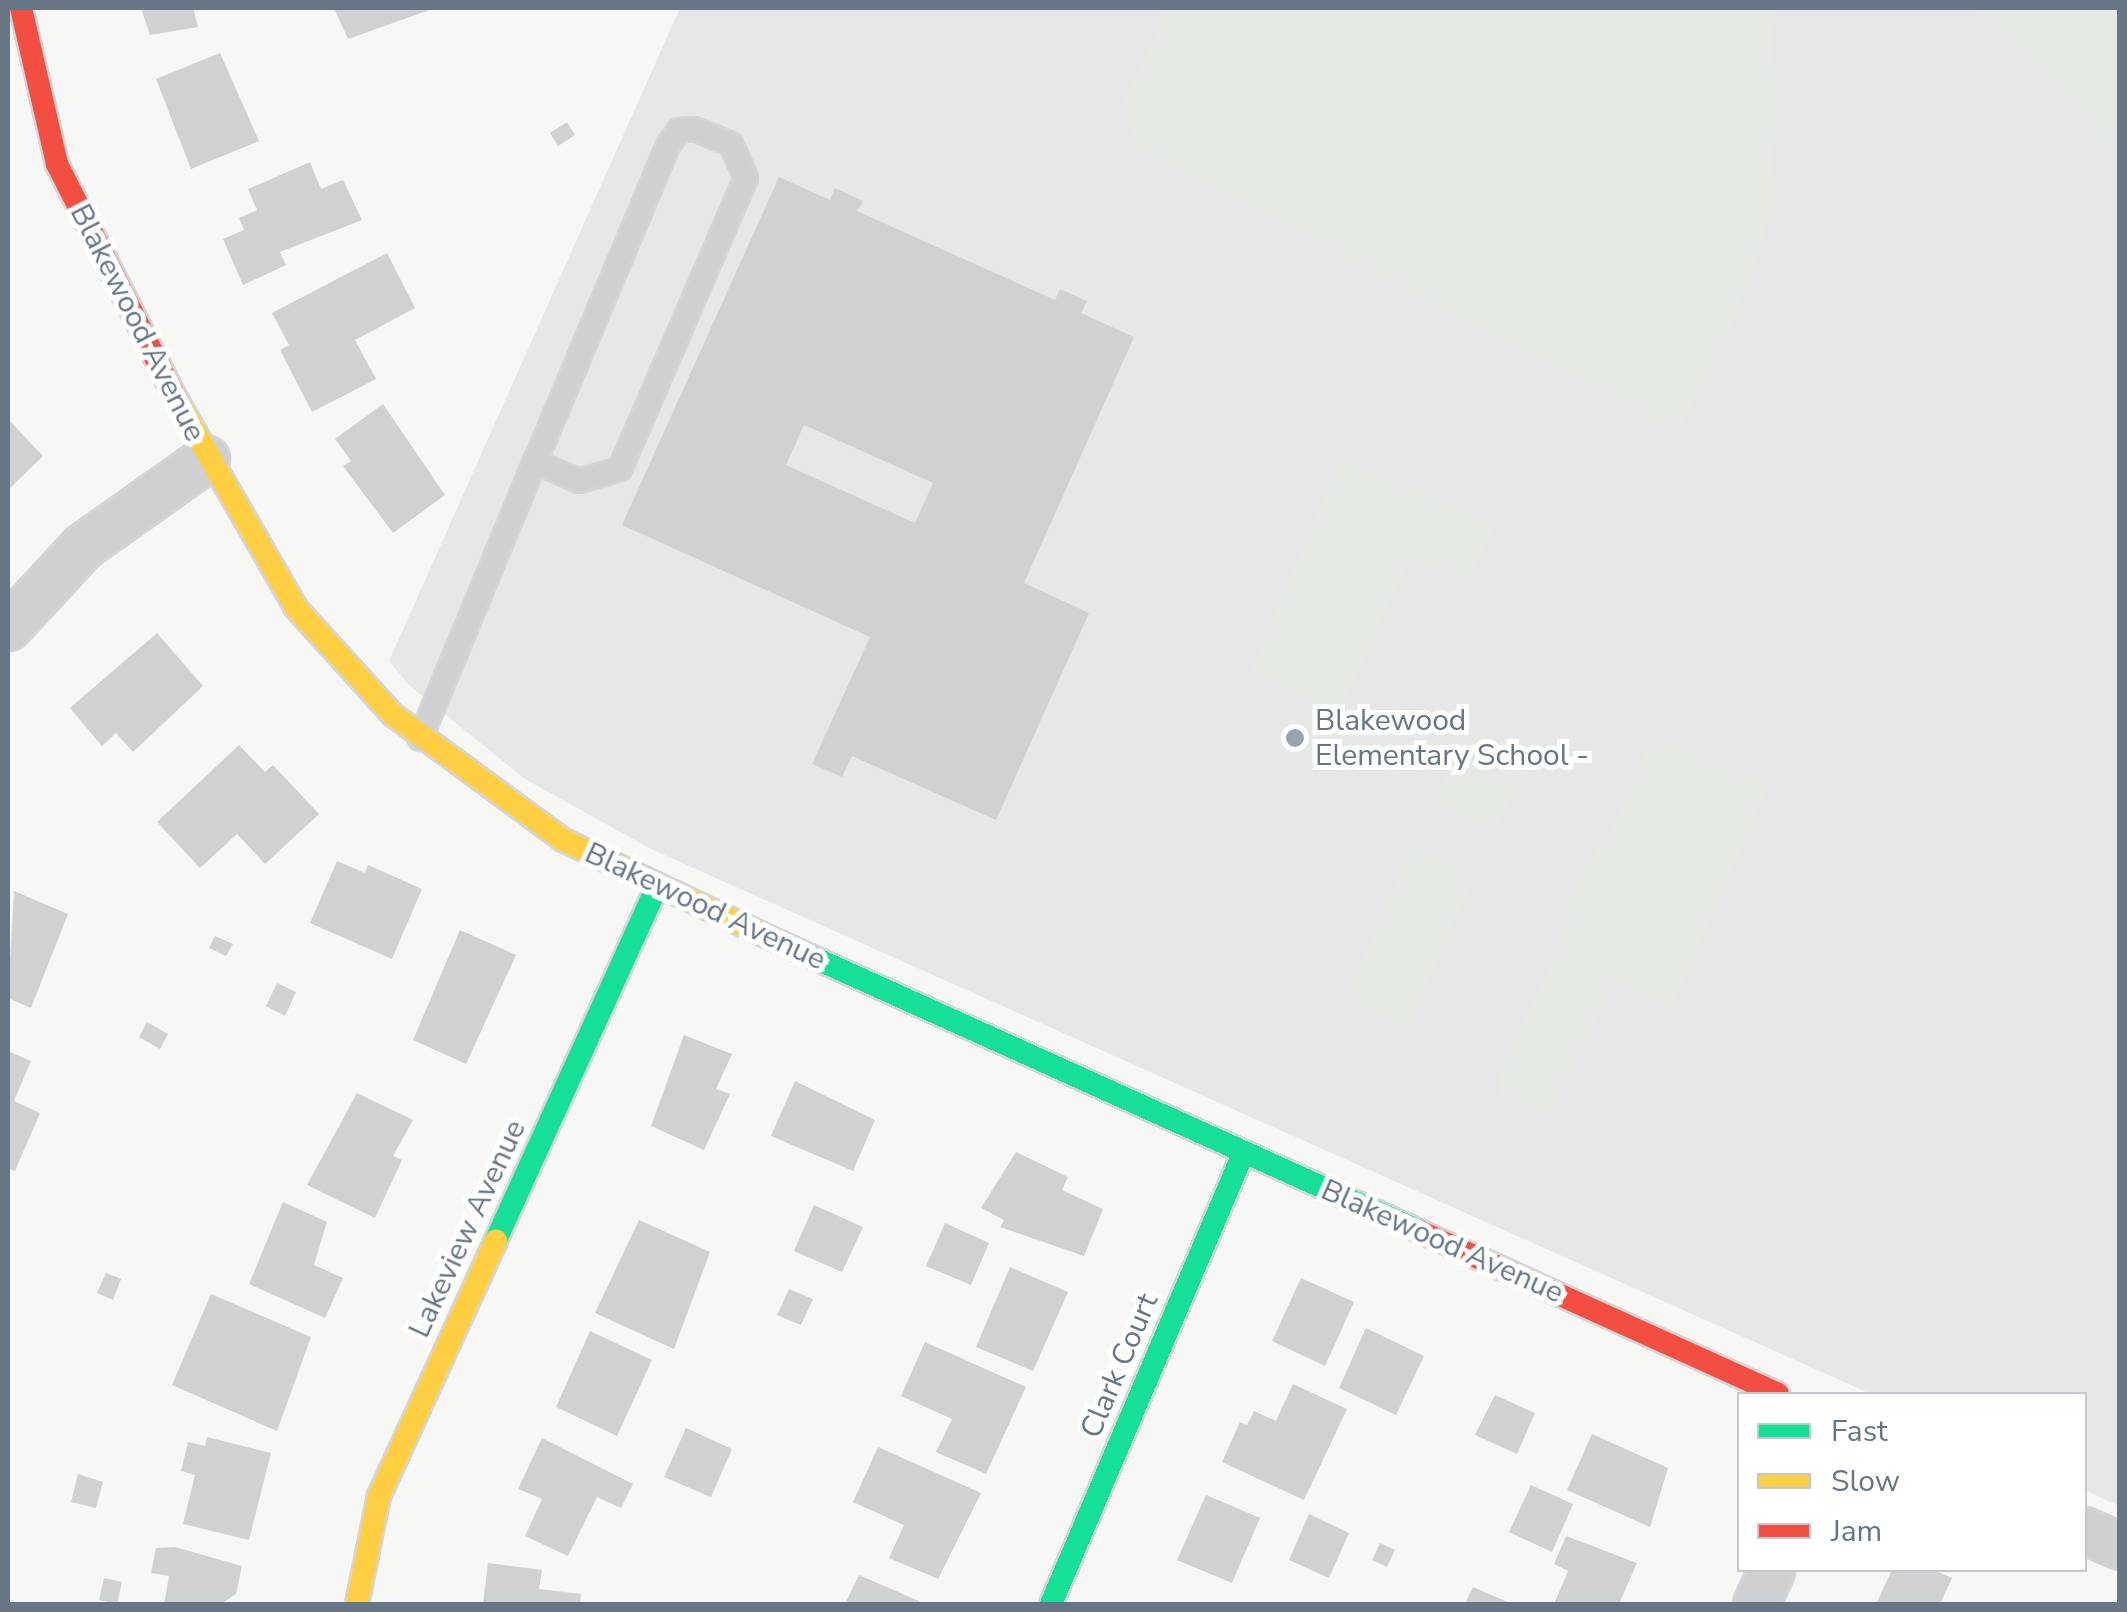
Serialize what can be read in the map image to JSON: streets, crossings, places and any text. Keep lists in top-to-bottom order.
{
  "streets": {
    "street": ["Blakewood Avenue", "Lakeview Avenue", "Clark Court"]
  },
  "crossings": [
    ["Blakewood Avenue", "Lakeview Avenue"],
    ["Blakewood Avenue", "Clark Court"]
  ],
  "places": ["Blakewood Elementary School -"],
  "legend": ["Fast", "Slow", "Jam"]
}
